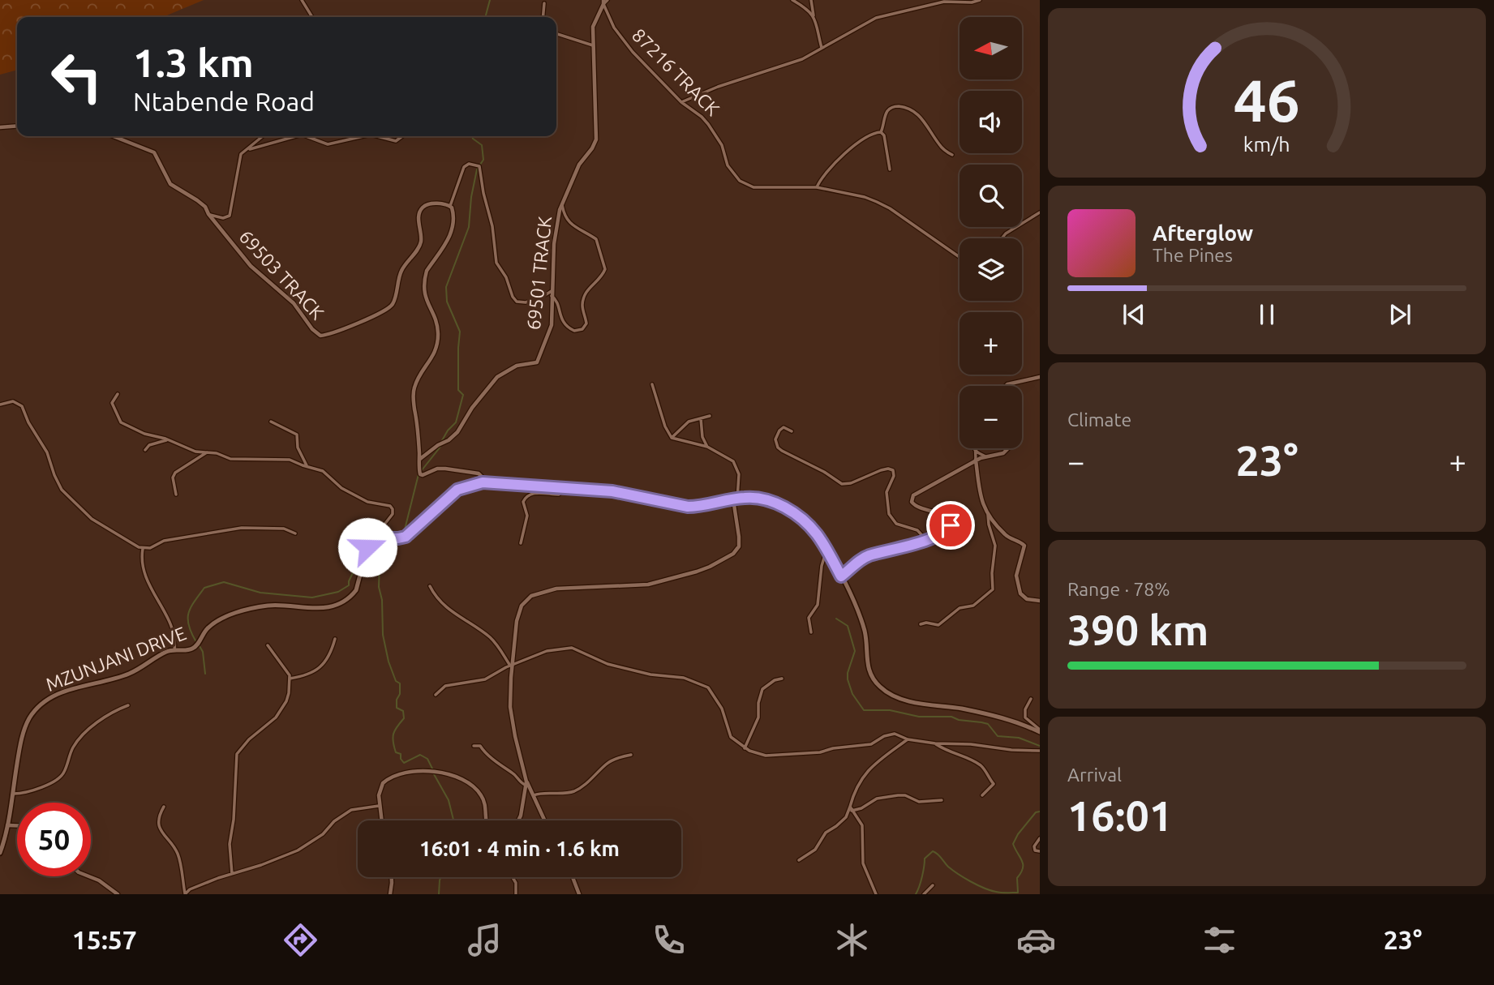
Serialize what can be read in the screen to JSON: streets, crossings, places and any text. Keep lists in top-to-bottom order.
{
  "streets": {
    "main road": ["MZUNJANI DRIVE"],
    "street": ["87216 TRACK", "69501 TRACK", "69503 TRACK"]
  },
  "crossings": [
    ["87216 TRACK", "69501 TRACK"]
  ],
  "north": "left",
  "page": {
    "map_buttons": ["+", "−"],
    "turn": ["1.3 km", "Ntabende Road"],
    "song": ["Afterglow", "The Pines"],
    "tile": [
      "Climate",
      ["Range · 78%", "390 km"],
      ["Arrival", "16:01"]
    ],
    "heat": ["−", "23°", "+"],
    "limit": "50",
    "trip": "16:01 · 4 min · 1.6 km",
    "tabs": ["15:57", "23°"],
    "gauge": ["46", "km/h"]
  }
}
